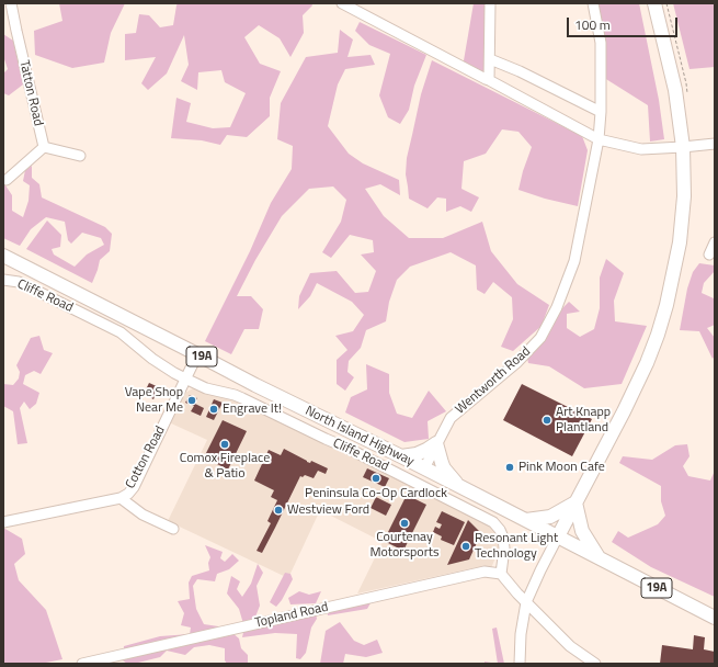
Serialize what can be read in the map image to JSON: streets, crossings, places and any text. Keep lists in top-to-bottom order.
{
  "streets": {
    "main road": ["19A", "North Island Highway"],
    "street": [
      "Tatton Road",
      "Cliffe Road",
      "Wentworth Road",
      "Cotton Road",
      "Topland Road"
    ]
  },
  "crossings": [
    ["Cliffe Road", "Cotton Road"],
    ["Cliffe Road", "Topland Road"],
    ["Wentworth Road", "North Island Highway"],
    ["North Island Highway", "Cotton Road"]
  ],
  "places": [
    "Vape Shop Near Me",
    "Engrave It!",
    "Art Knapp Plantland",
    "Comox Fireplace & Patio",
    "Pink Moon Cafe",
    "Peninsula Co-Op Cardlock",
    "Westview Ford",
    "Courtenay Motorsports",
    "Resonant Light Technology"
  ],
  "scale_bar": "100 m"
}
